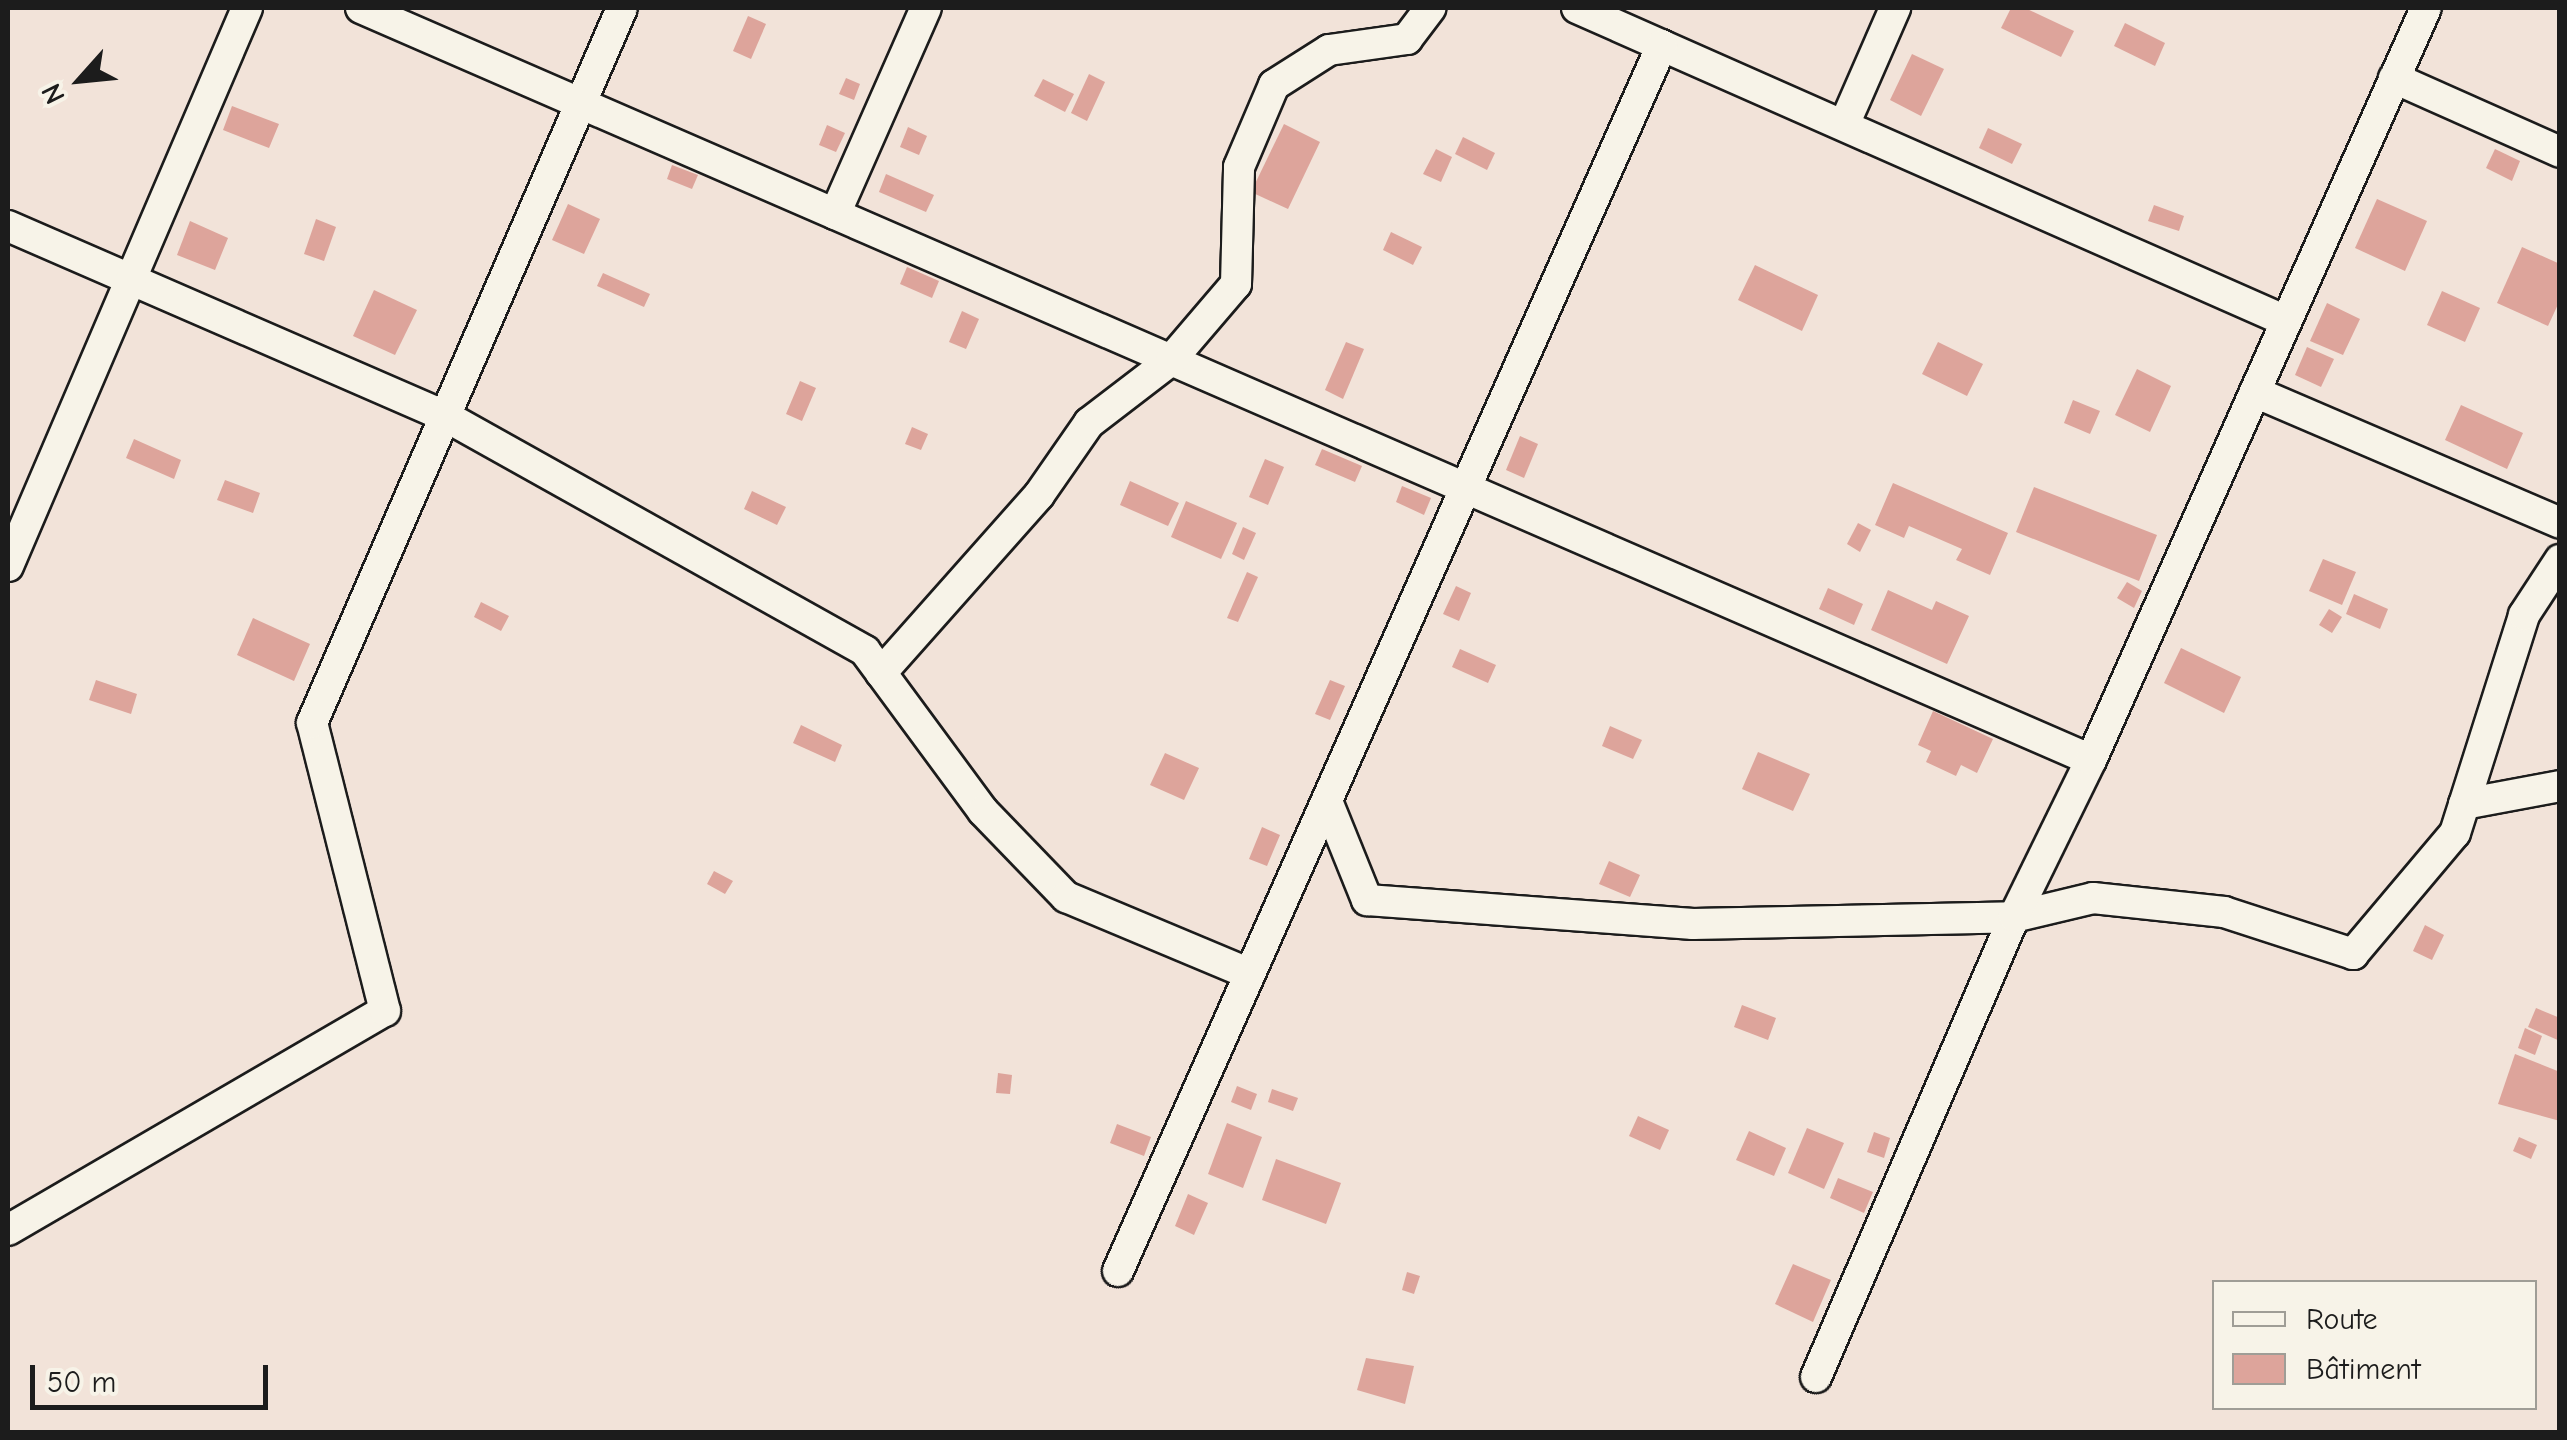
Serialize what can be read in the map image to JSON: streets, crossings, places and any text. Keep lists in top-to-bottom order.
{
  "legend": ["Route", "Bâtiment"],
  "scale_bar": "50 m",
  "north": "bottom left"
}
